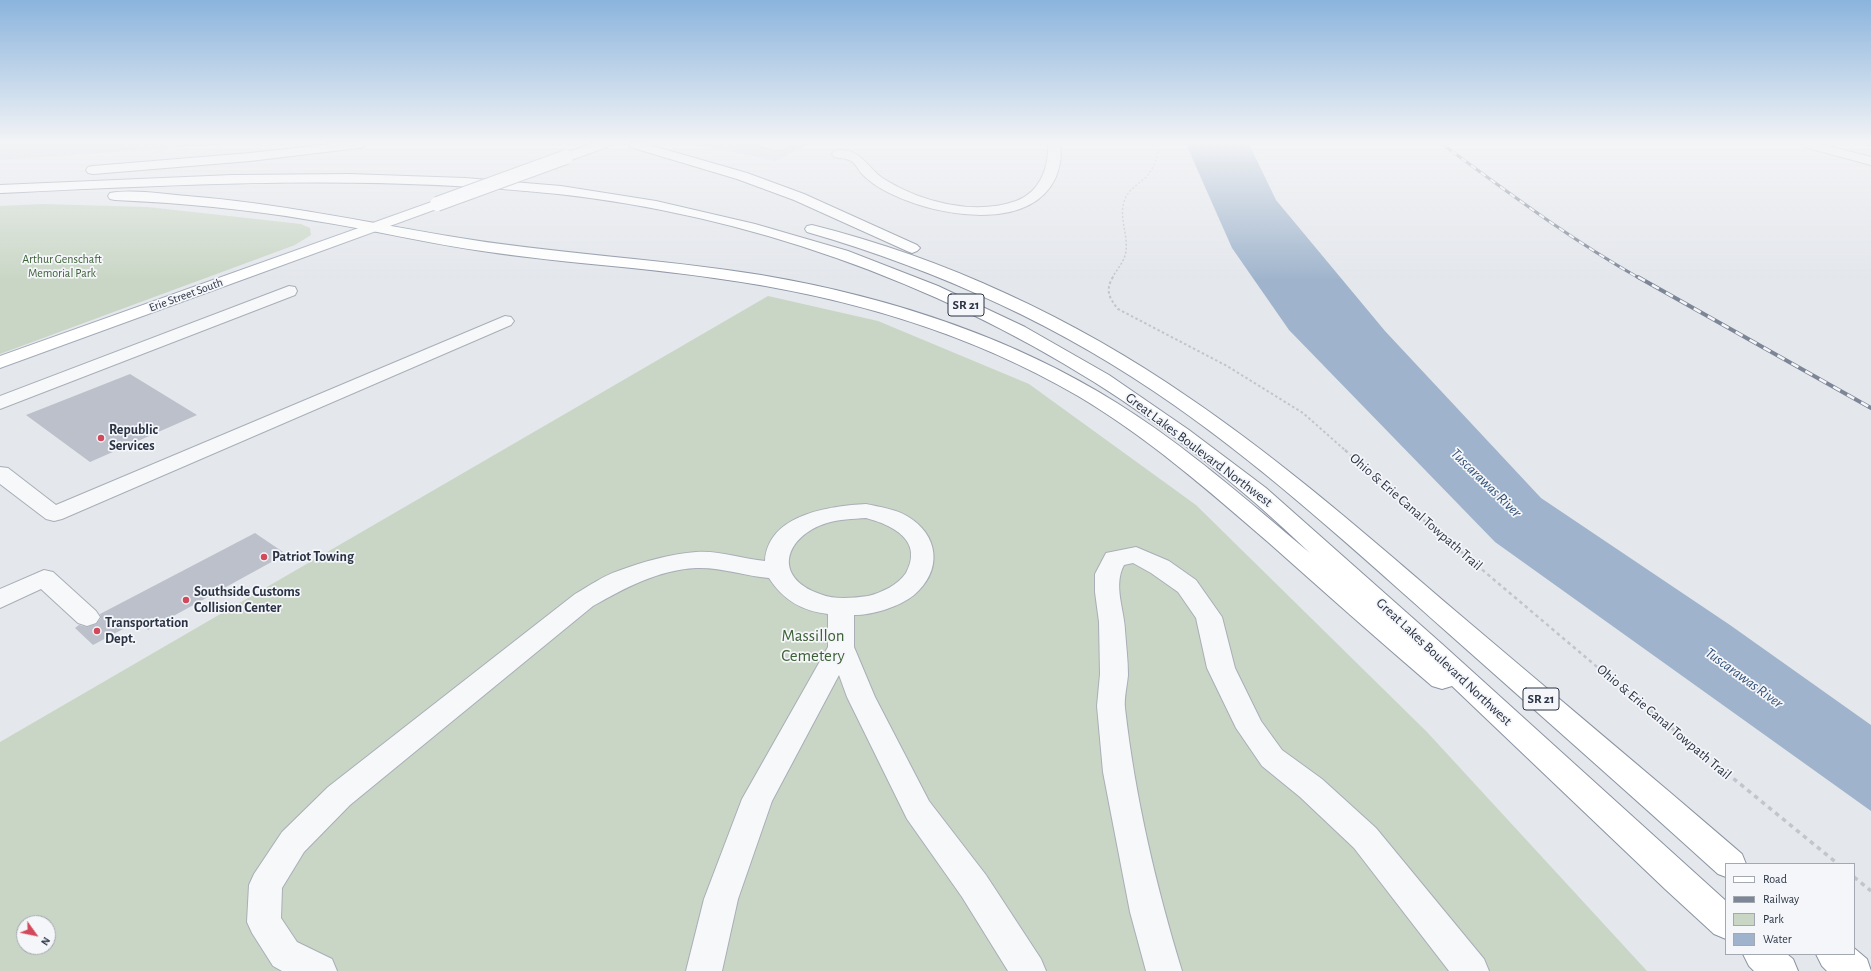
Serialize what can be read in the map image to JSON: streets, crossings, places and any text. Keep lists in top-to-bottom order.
{
  "streets": {
    "main road": ["Erie Street South", "SR 21", "Great Lakes Boulevard Northwest"],
    "path": ["Ohio & Erie Canal Towpath Trail"]
  },
  "water": ["Tuscarawas River"],
  "parks": ["Arthur Genschaft Memorial Park", "Massillon Cemetery"],
  "places": [
    "Republic Services",
    "Patriot Towing",
    "Southside Customs Collision Center",
    "Transportation Dept."
  ],
  "legend": [
    "Road",
    "Railway",
    "Park",
    "Water"
  ],
  "north": "bottom right"
}
